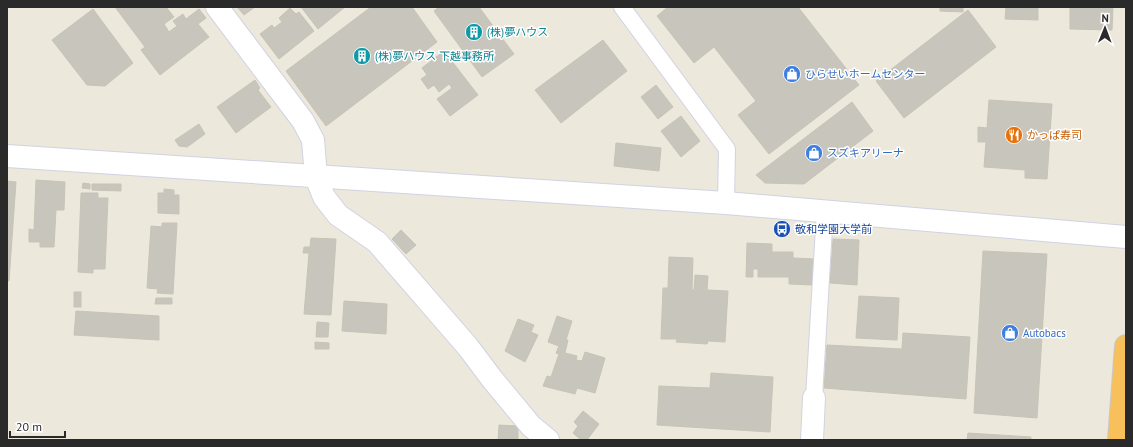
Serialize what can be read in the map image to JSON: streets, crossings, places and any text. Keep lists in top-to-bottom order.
{
  "places": {
    "building": ["(株)夢ハウス", "(株)夢ハウス 下越事務所"],
    "shop": ["ひらせいホームセンター", "スズキアリーナ", "Autobacs"],
    "restaurant": ["かっぱ寿司"],
    "bus stop": ["敬和学園大学前"]
  },
  "scale_bar": "20 m",
  "north": "top"
}
